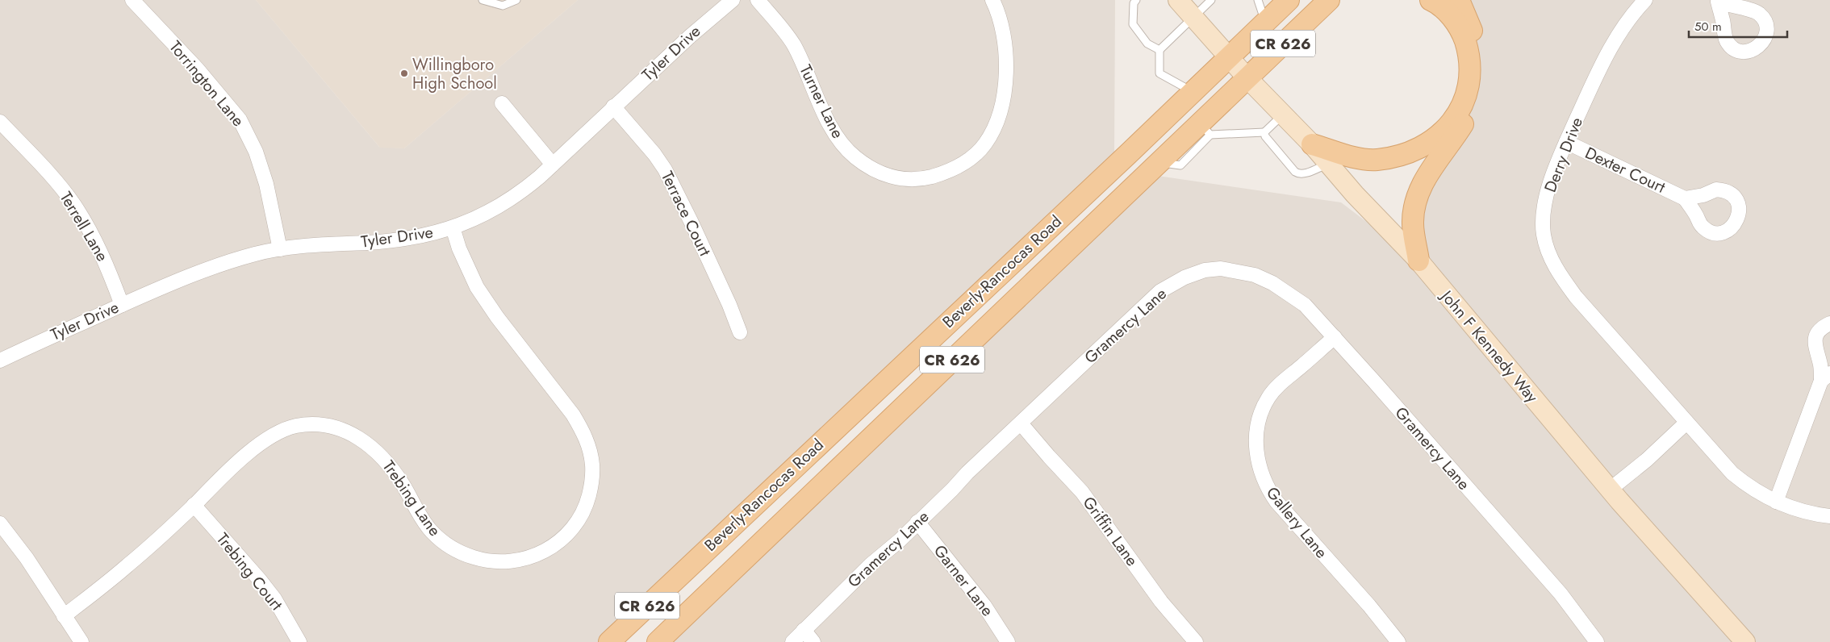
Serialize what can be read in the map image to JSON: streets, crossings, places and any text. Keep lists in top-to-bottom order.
{
  "streets": {
    "main road": ["CR 626", "Beverly-Rancocas Road"],
    "street": [
      "Tyler Drive",
      "Torrington Lane",
      "Turner Lane",
      "Derry Drive",
      "Dexter Court",
      "Terrace Court",
      "Terrell Lane",
      "Gramercy Lane",
      "John F Kennedy Way",
      "Trebing Lane",
      "Gallery Lane",
      "Griffin Lane",
      "Trebing Court",
      "Garner Lane"
    ]
  },
  "crossings": [
    ["Tyler Drive", "Torrington Lane"],
    ["Tyler Drive", "Terrace Court"],
    ["Tyler Drive", "Terrell Lane"],
    ["Tyler Drive", "Trebing Lane"],
    ["Derry Drive", "Dexter Court"],
    ["Beverly-Rancocas Road", "John F Kennedy Way"],
    ["Gramercy Lane", "Gallery Lane"],
    ["Gramercy Lane", "Griffin Lane"],
    ["Gramercy Lane", "Garner Lane"],
    ["Trebing Lane", "Trebing Court"]
  ],
  "places": ["Willingboro High School"],
  "scale_bar": "50 m"
}
